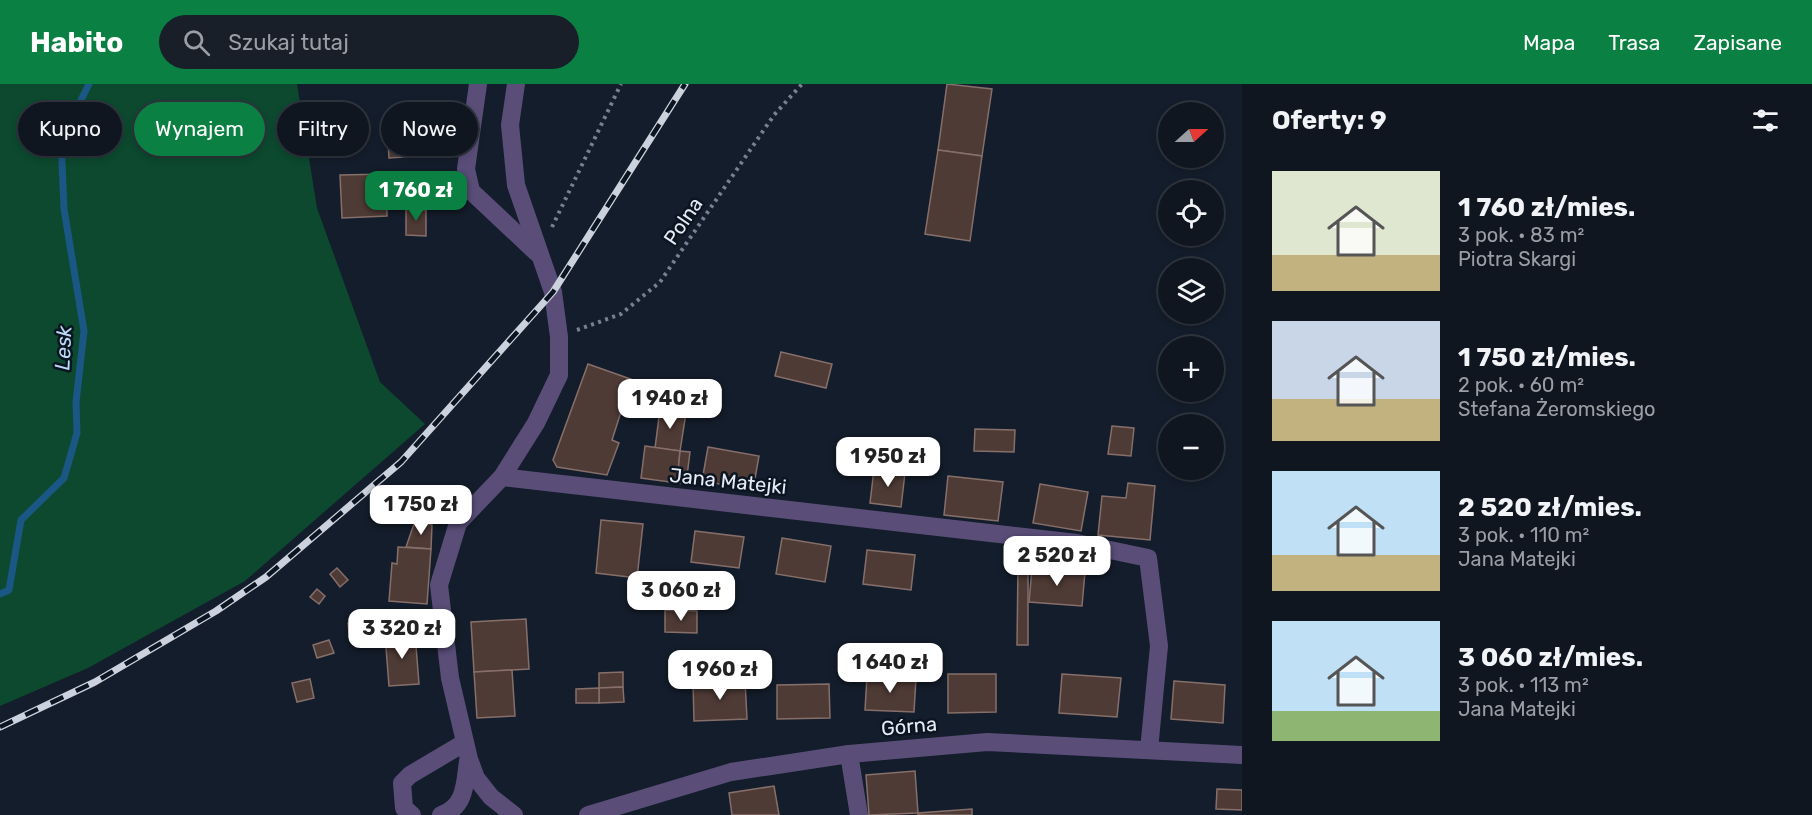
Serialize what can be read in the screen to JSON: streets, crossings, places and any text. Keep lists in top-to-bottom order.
{
  "streets": {
    "street": ["Jana Matejki", "Górna"],
    "path": ["Polna"]
  },
  "crossings": [
    ["Jana Matejki", "Górna"]
  ],
  "water": ["Lesk"],
  "north": "right",
  "page": {
    "header": "Habito",
    "search": "Szukaj tutaj",
    "nav": ["Mapa", "Trasa", "Zapisane"],
    "heading": "Oferty: 9",
    "map_buttons": ["+", "−"],
    "chip": [
      "Kupno",
      "Wynajem",
      "Filtry",
      "Nowe"
    ],
    "list": [
      {
        "name": "1 760 zł/mies.",
        "note": "3 pok. · 83 m² · Piotra Skargi"
      },
      {
        "name": "1 750 zł/mies.",
        "note": "2 pok. · 60 m² · Stefana Żeromskiego"
      },
      {
        "name": "2 520 zł/mies.",
        "note": "3 pok. · 110 m² · Jana Matejki"
      },
      {
        "name": "3 060 zł/mies.",
        "note": "3 pok. · 113 m² · Jana Matejki"
      }
    ],
    "price": [
      "1 760 zł",
      "1 940 zł",
      "1 950 zł",
      "1 750 zł",
      "2 520 zł",
      "3 060 zł",
      "3 320 zł",
      "1 640 zł",
      "1 960 zł"
    ]
  }
}
